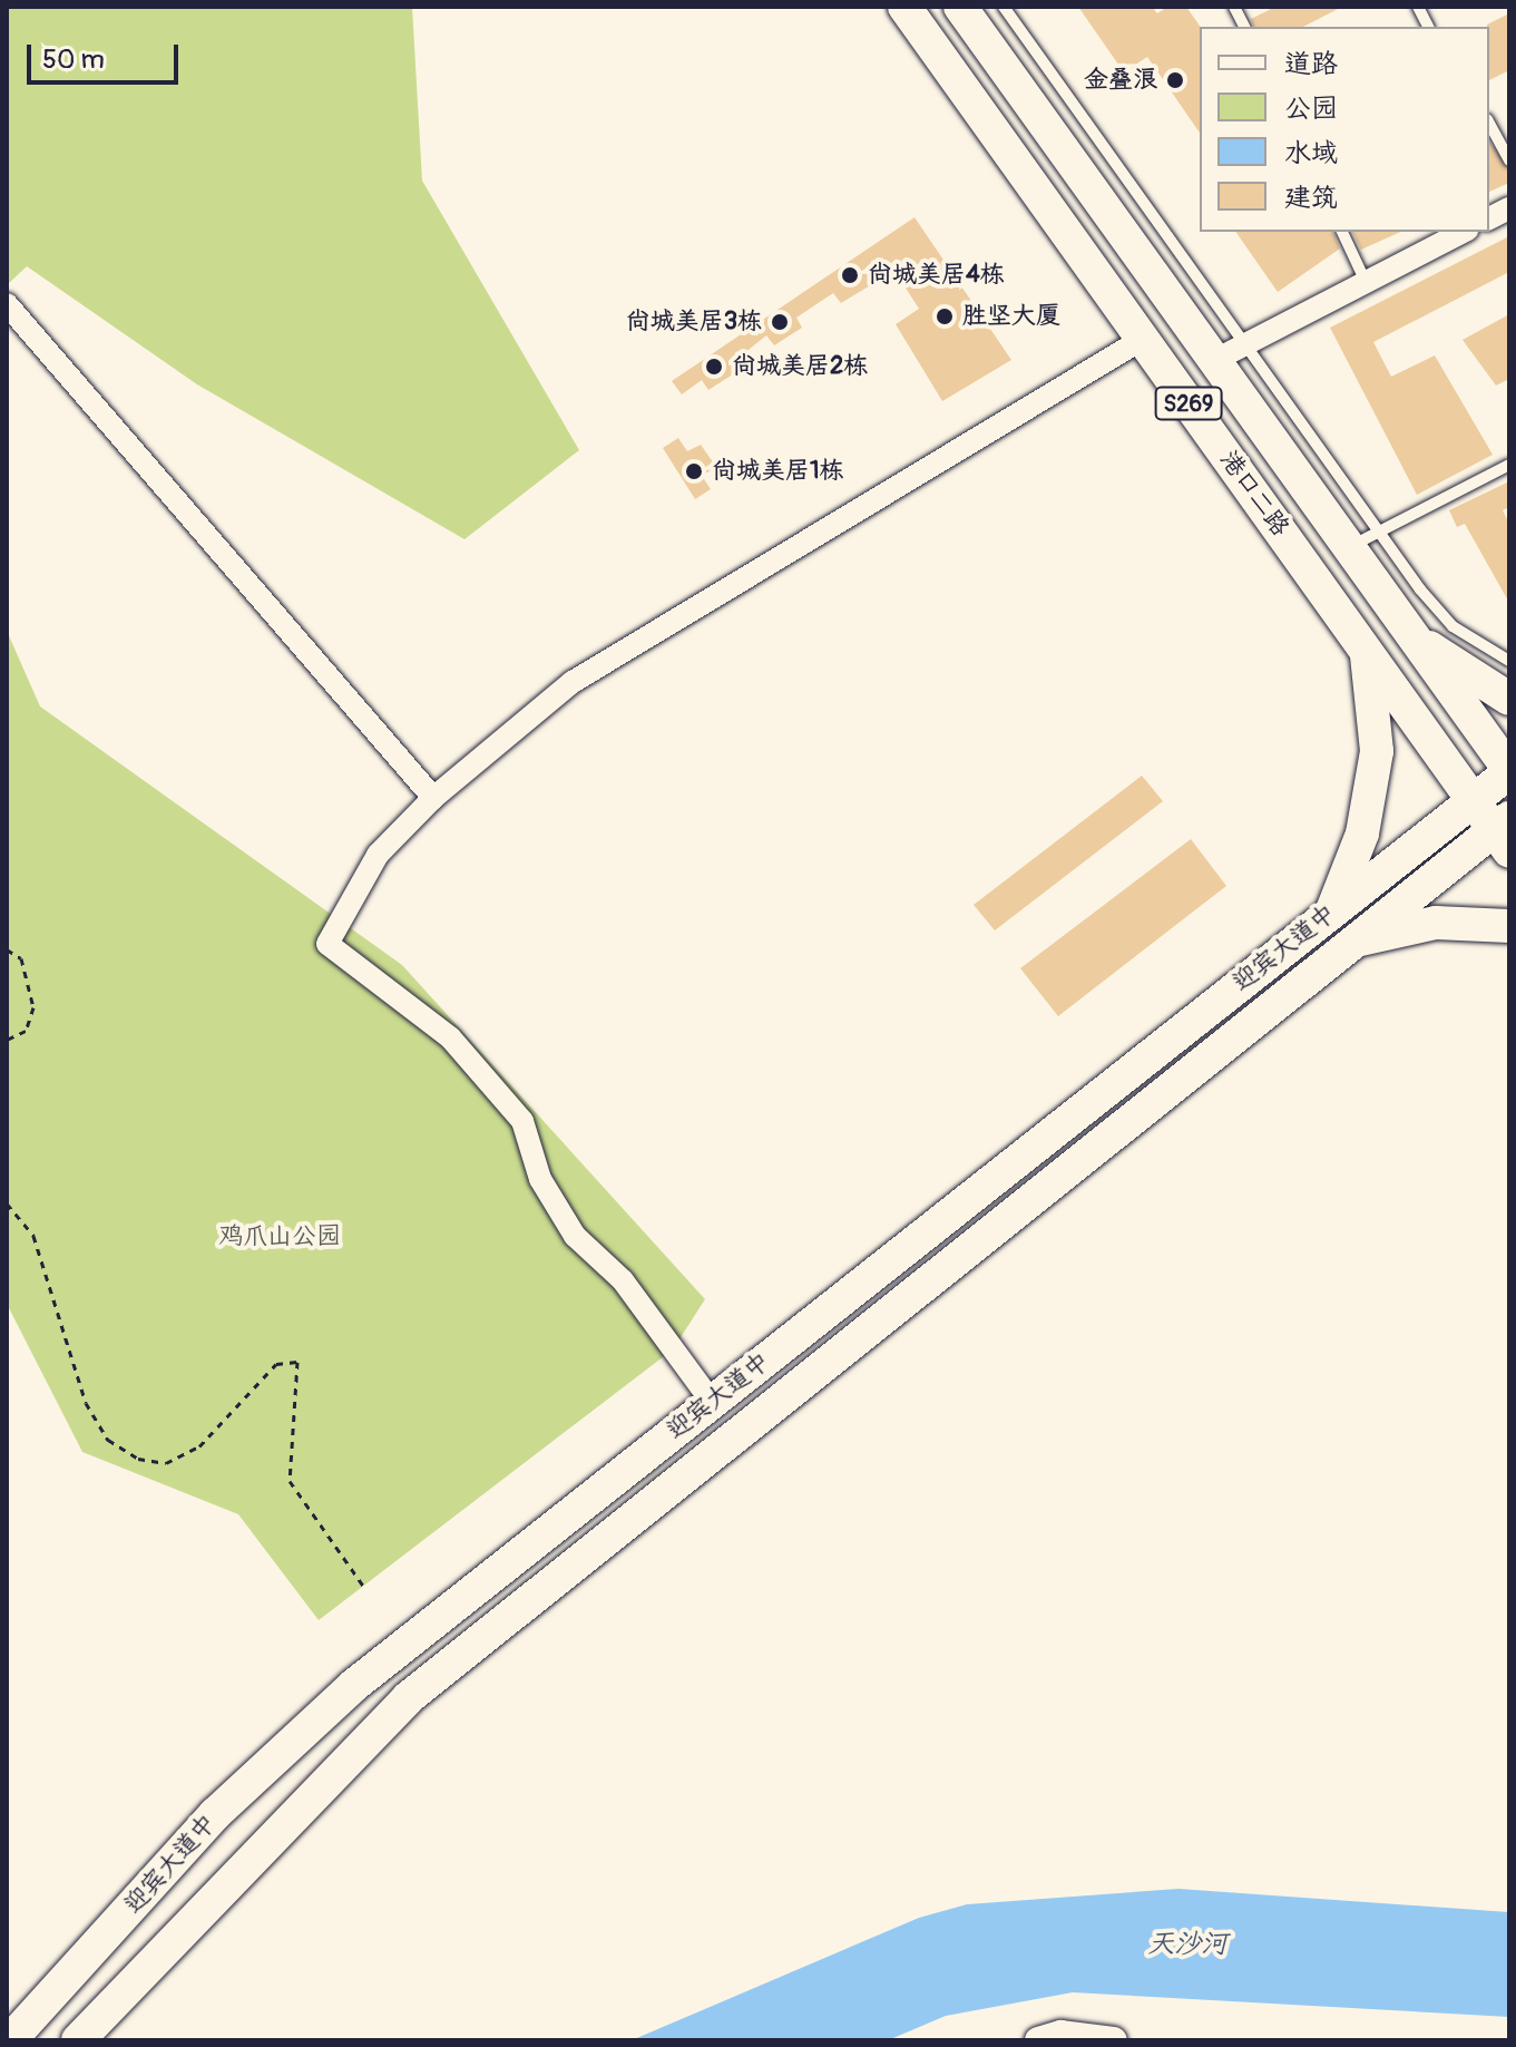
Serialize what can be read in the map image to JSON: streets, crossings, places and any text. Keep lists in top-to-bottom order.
{
  "streets": {
    "main road": ["S269", "港口二路", "迎宾大道中"]
  },
  "crossings": [
    ["港口二路", "迎宾大道中"]
  ],
  "water": ["天沙河"],
  "parks": ["鸡爪山公园"],
  "places": [
    "金叠浪",
    "尚城美居4栋",
    "胜坚大厦",
    "尚城美居3栋",
    "尚城美居2栋",
    "尚城美居1栋"
  ],
  "legend": [
    "道路",
    "公园",
    "水域",
    "建筑"
  ],
  "scale_bar": "50 m"
}
